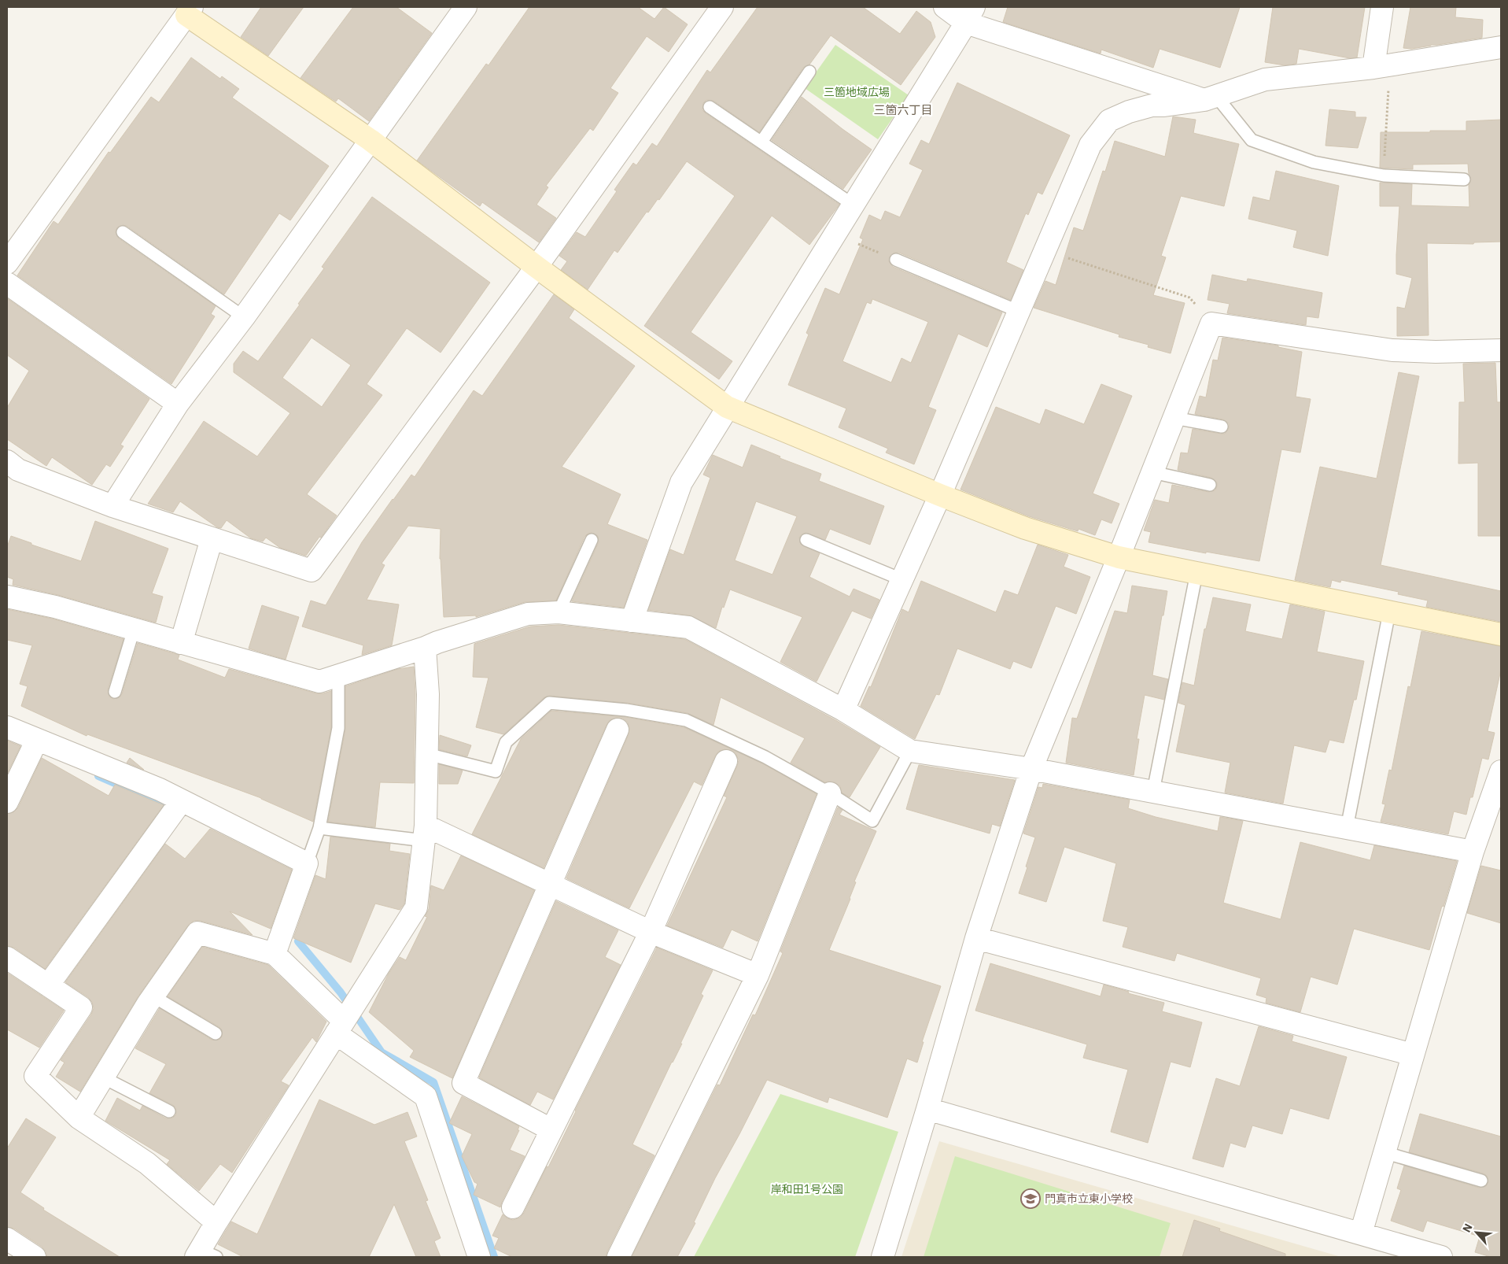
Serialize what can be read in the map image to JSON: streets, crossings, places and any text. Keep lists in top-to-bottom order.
{
  "districts": ["三箇六丁目"],
  "parks": ["三箇地域広場", "岸和田1号公園"],
  "places": {
    "school or university": ["門真市立東小学校"]
  },
  "north": "top left"
}
